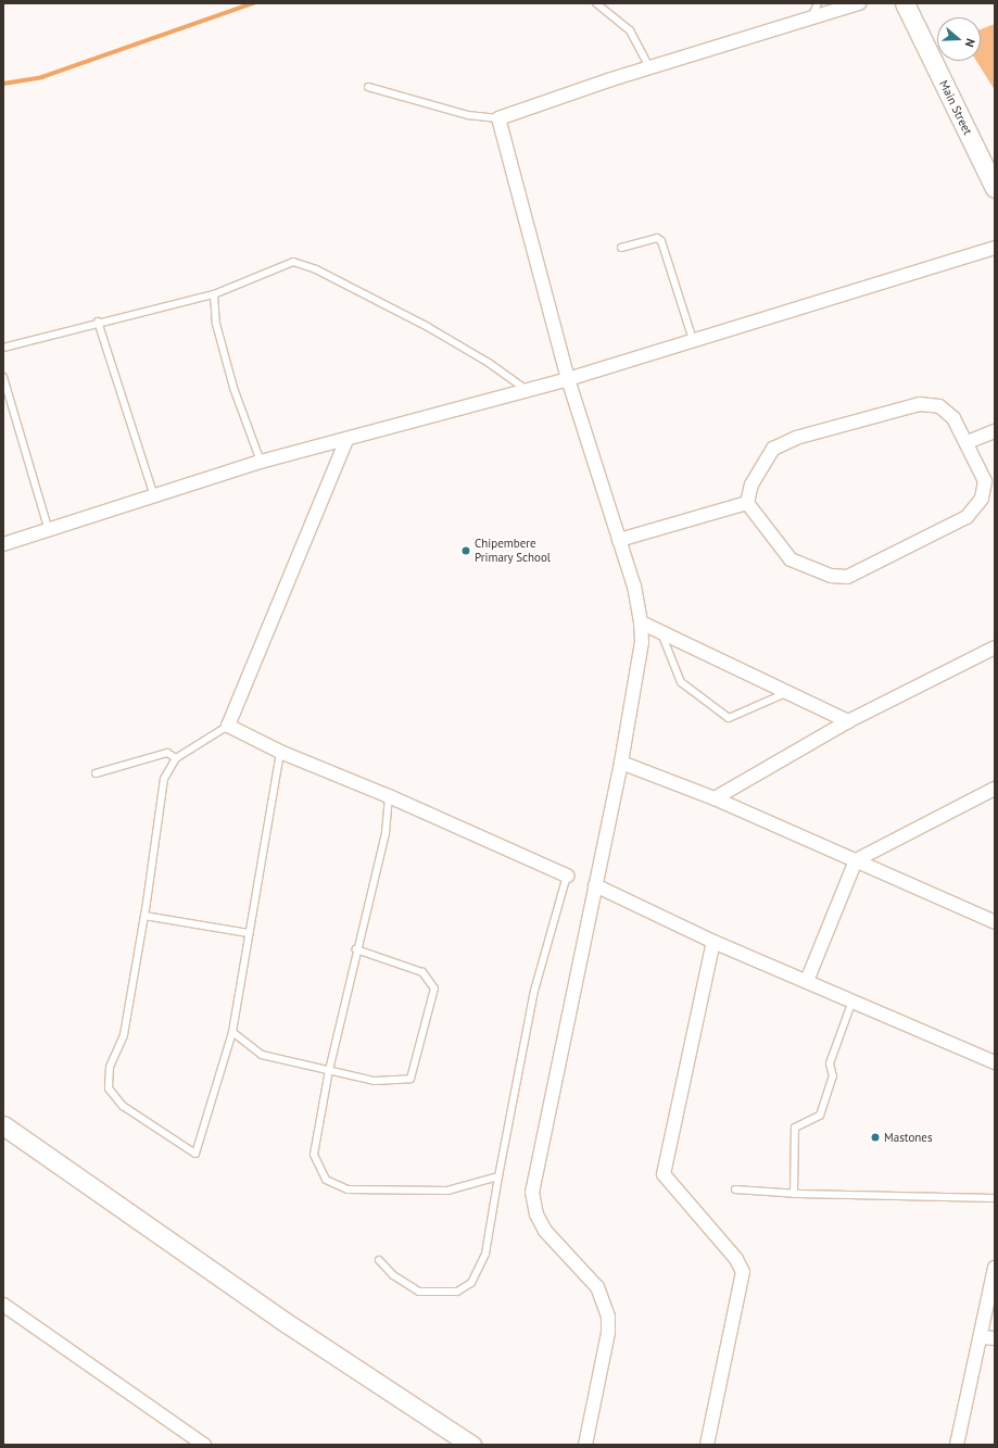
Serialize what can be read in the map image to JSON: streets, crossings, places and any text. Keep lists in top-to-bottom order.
{
  "streets": {
    "street": ["Main Street"]
  },
  "places": ["Chipembere Primary School", "Mastones"],
  "north": "right"
}
